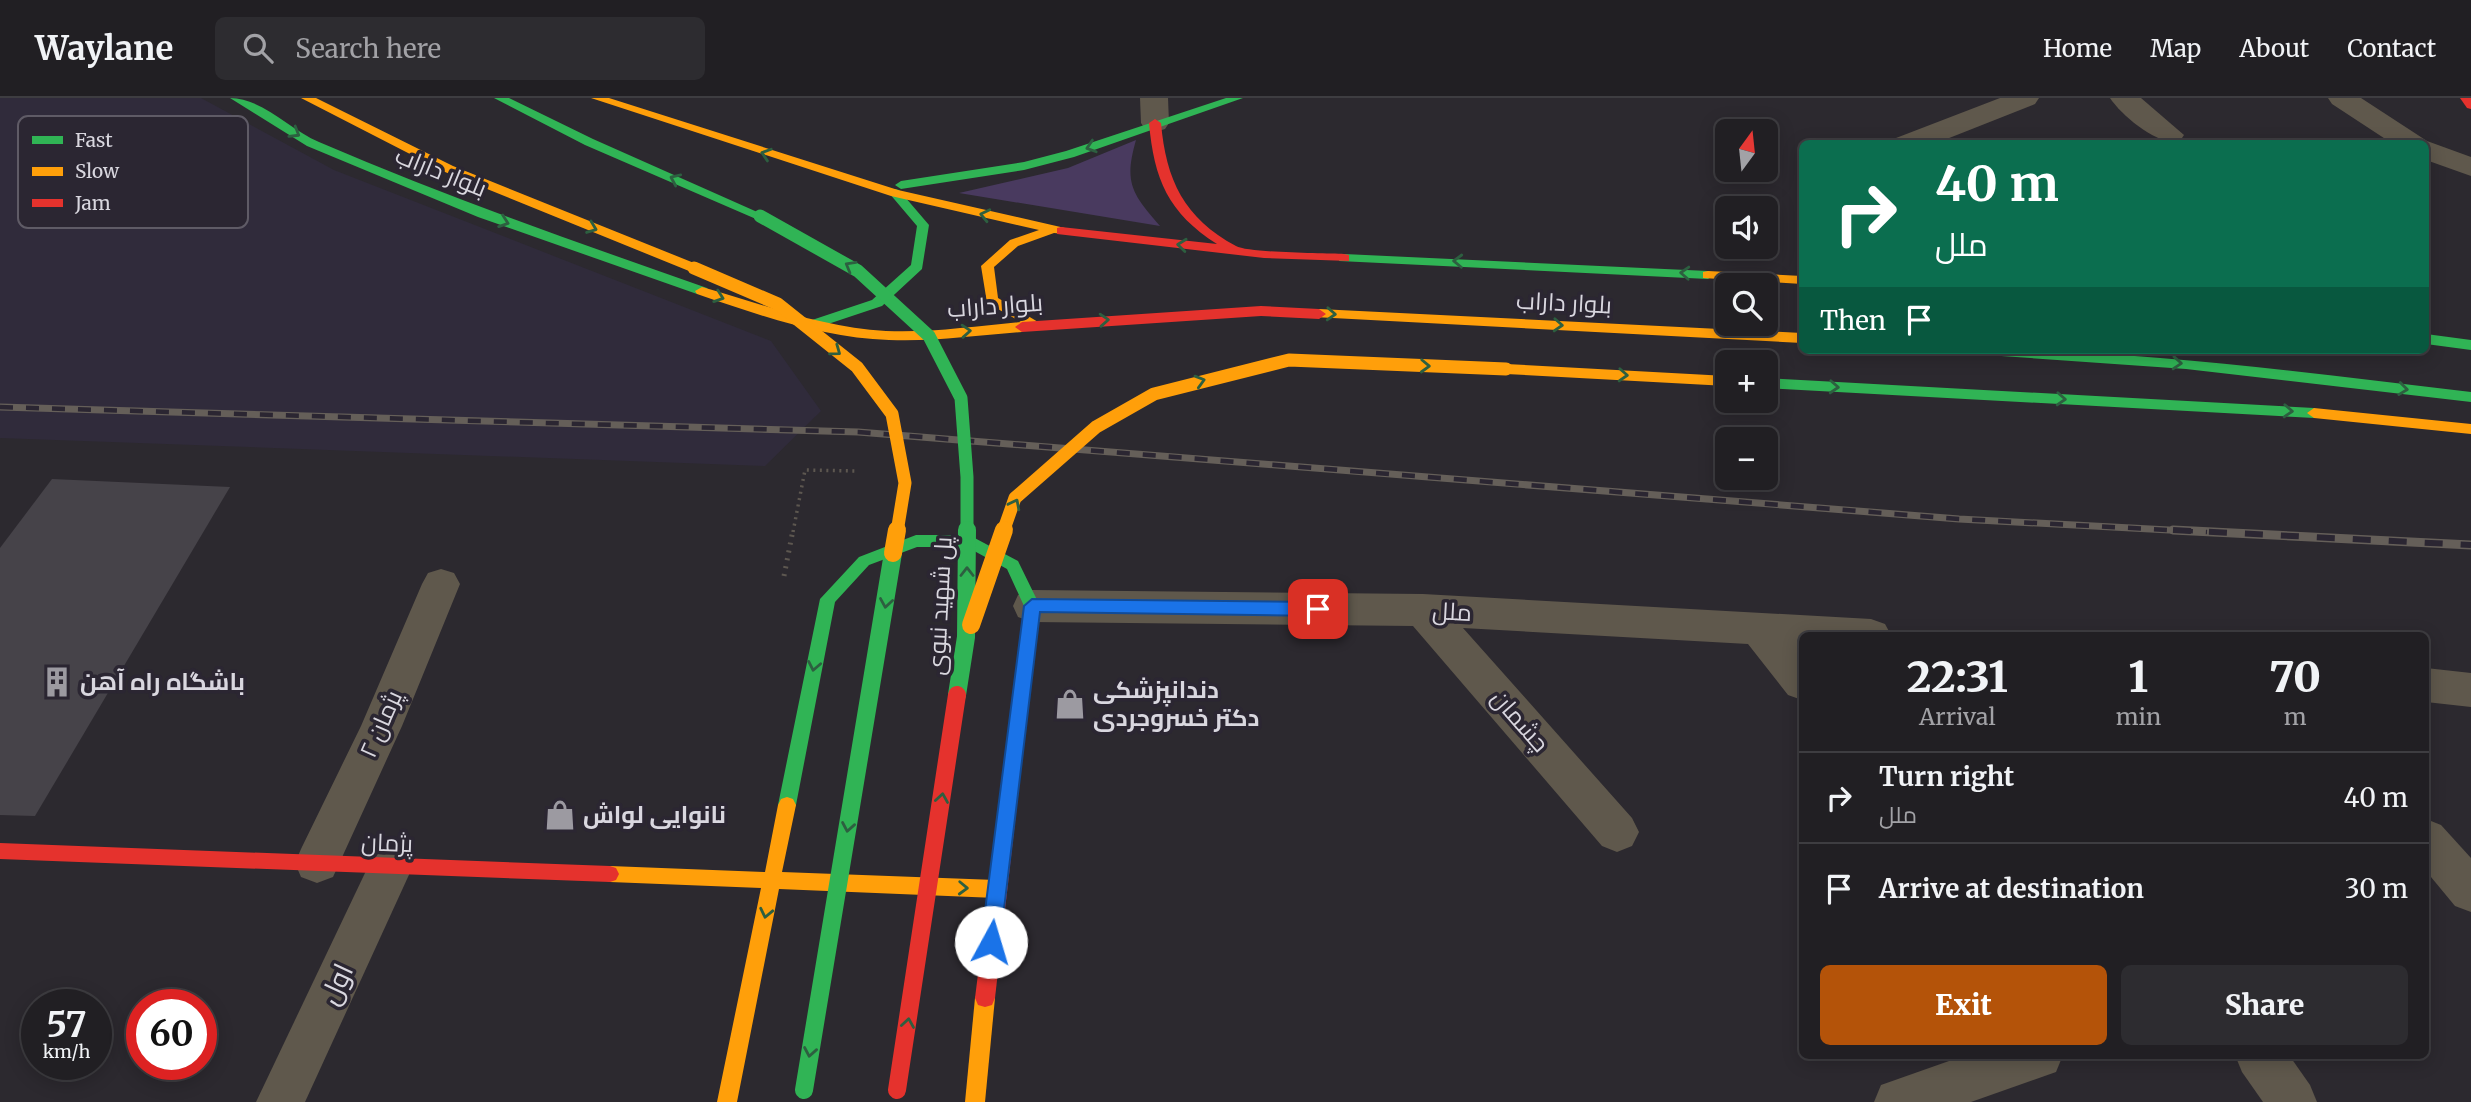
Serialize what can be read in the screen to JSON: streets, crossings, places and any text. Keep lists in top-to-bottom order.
{
  "streets": {
    "main road": ["بلوار داراب", "پل شهید نبوی", "پژمان"],
    "street": [
      "ملل",
      "چشمان",
      "پژمان ۲",
      "اول"
    ]
  },
  "crossings": [
    ["ملل", "چشمان"],
    ["پژمان ۲", "پژمان"],
    ["پژمان", "اول"]
  ],
  "places": {
    "building": ["باشگاه راه آهن"],
    "shop": ["دندانپزشکی دکتر خسروجردی", "نانوایی لواش"]
  },
  "legend": ["Fast", "Slow", "Jam"],
  "north": "top",
  "page": {
    "header": "Waylane",
    "search": "Search here",
    "nav": [
      "Home",
      "Map",
      "About",
      "Contact"
    ],
    "map_buttons": ["+", "−"],
    "turn": ["40 m", "ملل"],
    "then": "Then",
    "eta": [
      "22:31",
      "Arrival",
      "1",
      "min",
      "70",
      "m"
    ],
    "list": [
      {
        "name": "Turn right",
        "note": "ملل",
        "value": "40 m"
      },
      {
        "name": "Arrive at destination",
        "value": "30 m"
      }
    ],
    "buttons": ["Exit", "Share"],
    "speed": "57 km/h",
    "limit": "60"
  }
}
